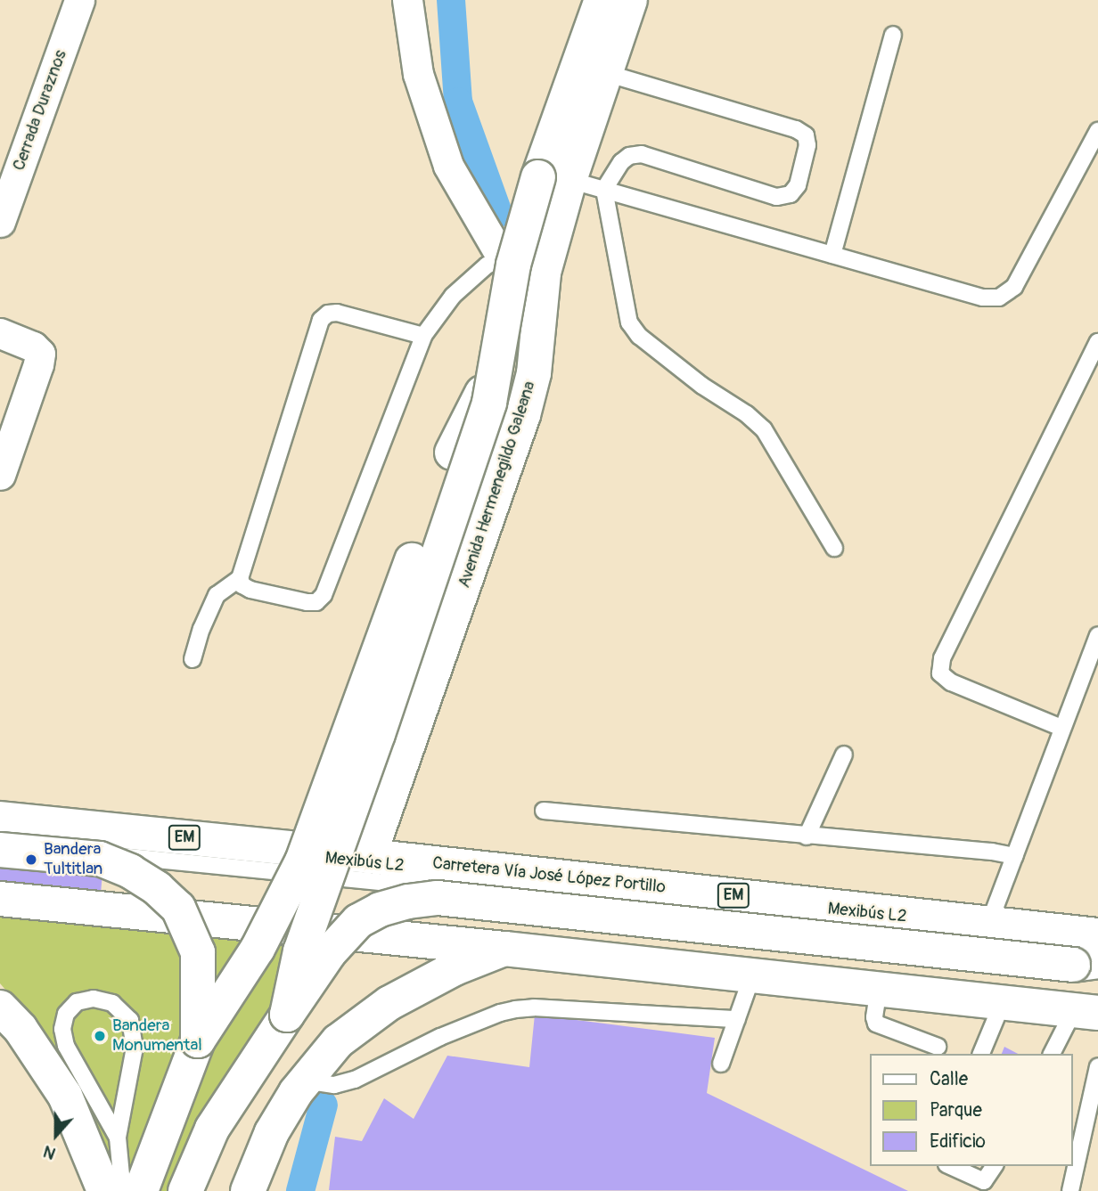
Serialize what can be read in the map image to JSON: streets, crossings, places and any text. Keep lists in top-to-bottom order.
{
  "streets": {
    "main road": ["Avenida Hermenegildo Galeana", "EM", "Carretera Vía José López Portillo"],
    "street": ["Cerrada Duraznos"],
    "lane": ["Mexibús L2"]
  },
  "crossings": [
    ["Avenida Hermenegildo Galeana", "Carretera Vía José López Portillo"]
  ],
  "places": ["Bandera Tultitlan", "Bandera Monumental"],
  "legend": ["Calle", "Parque", "Edificio"],
  "north": "bottom"
}
